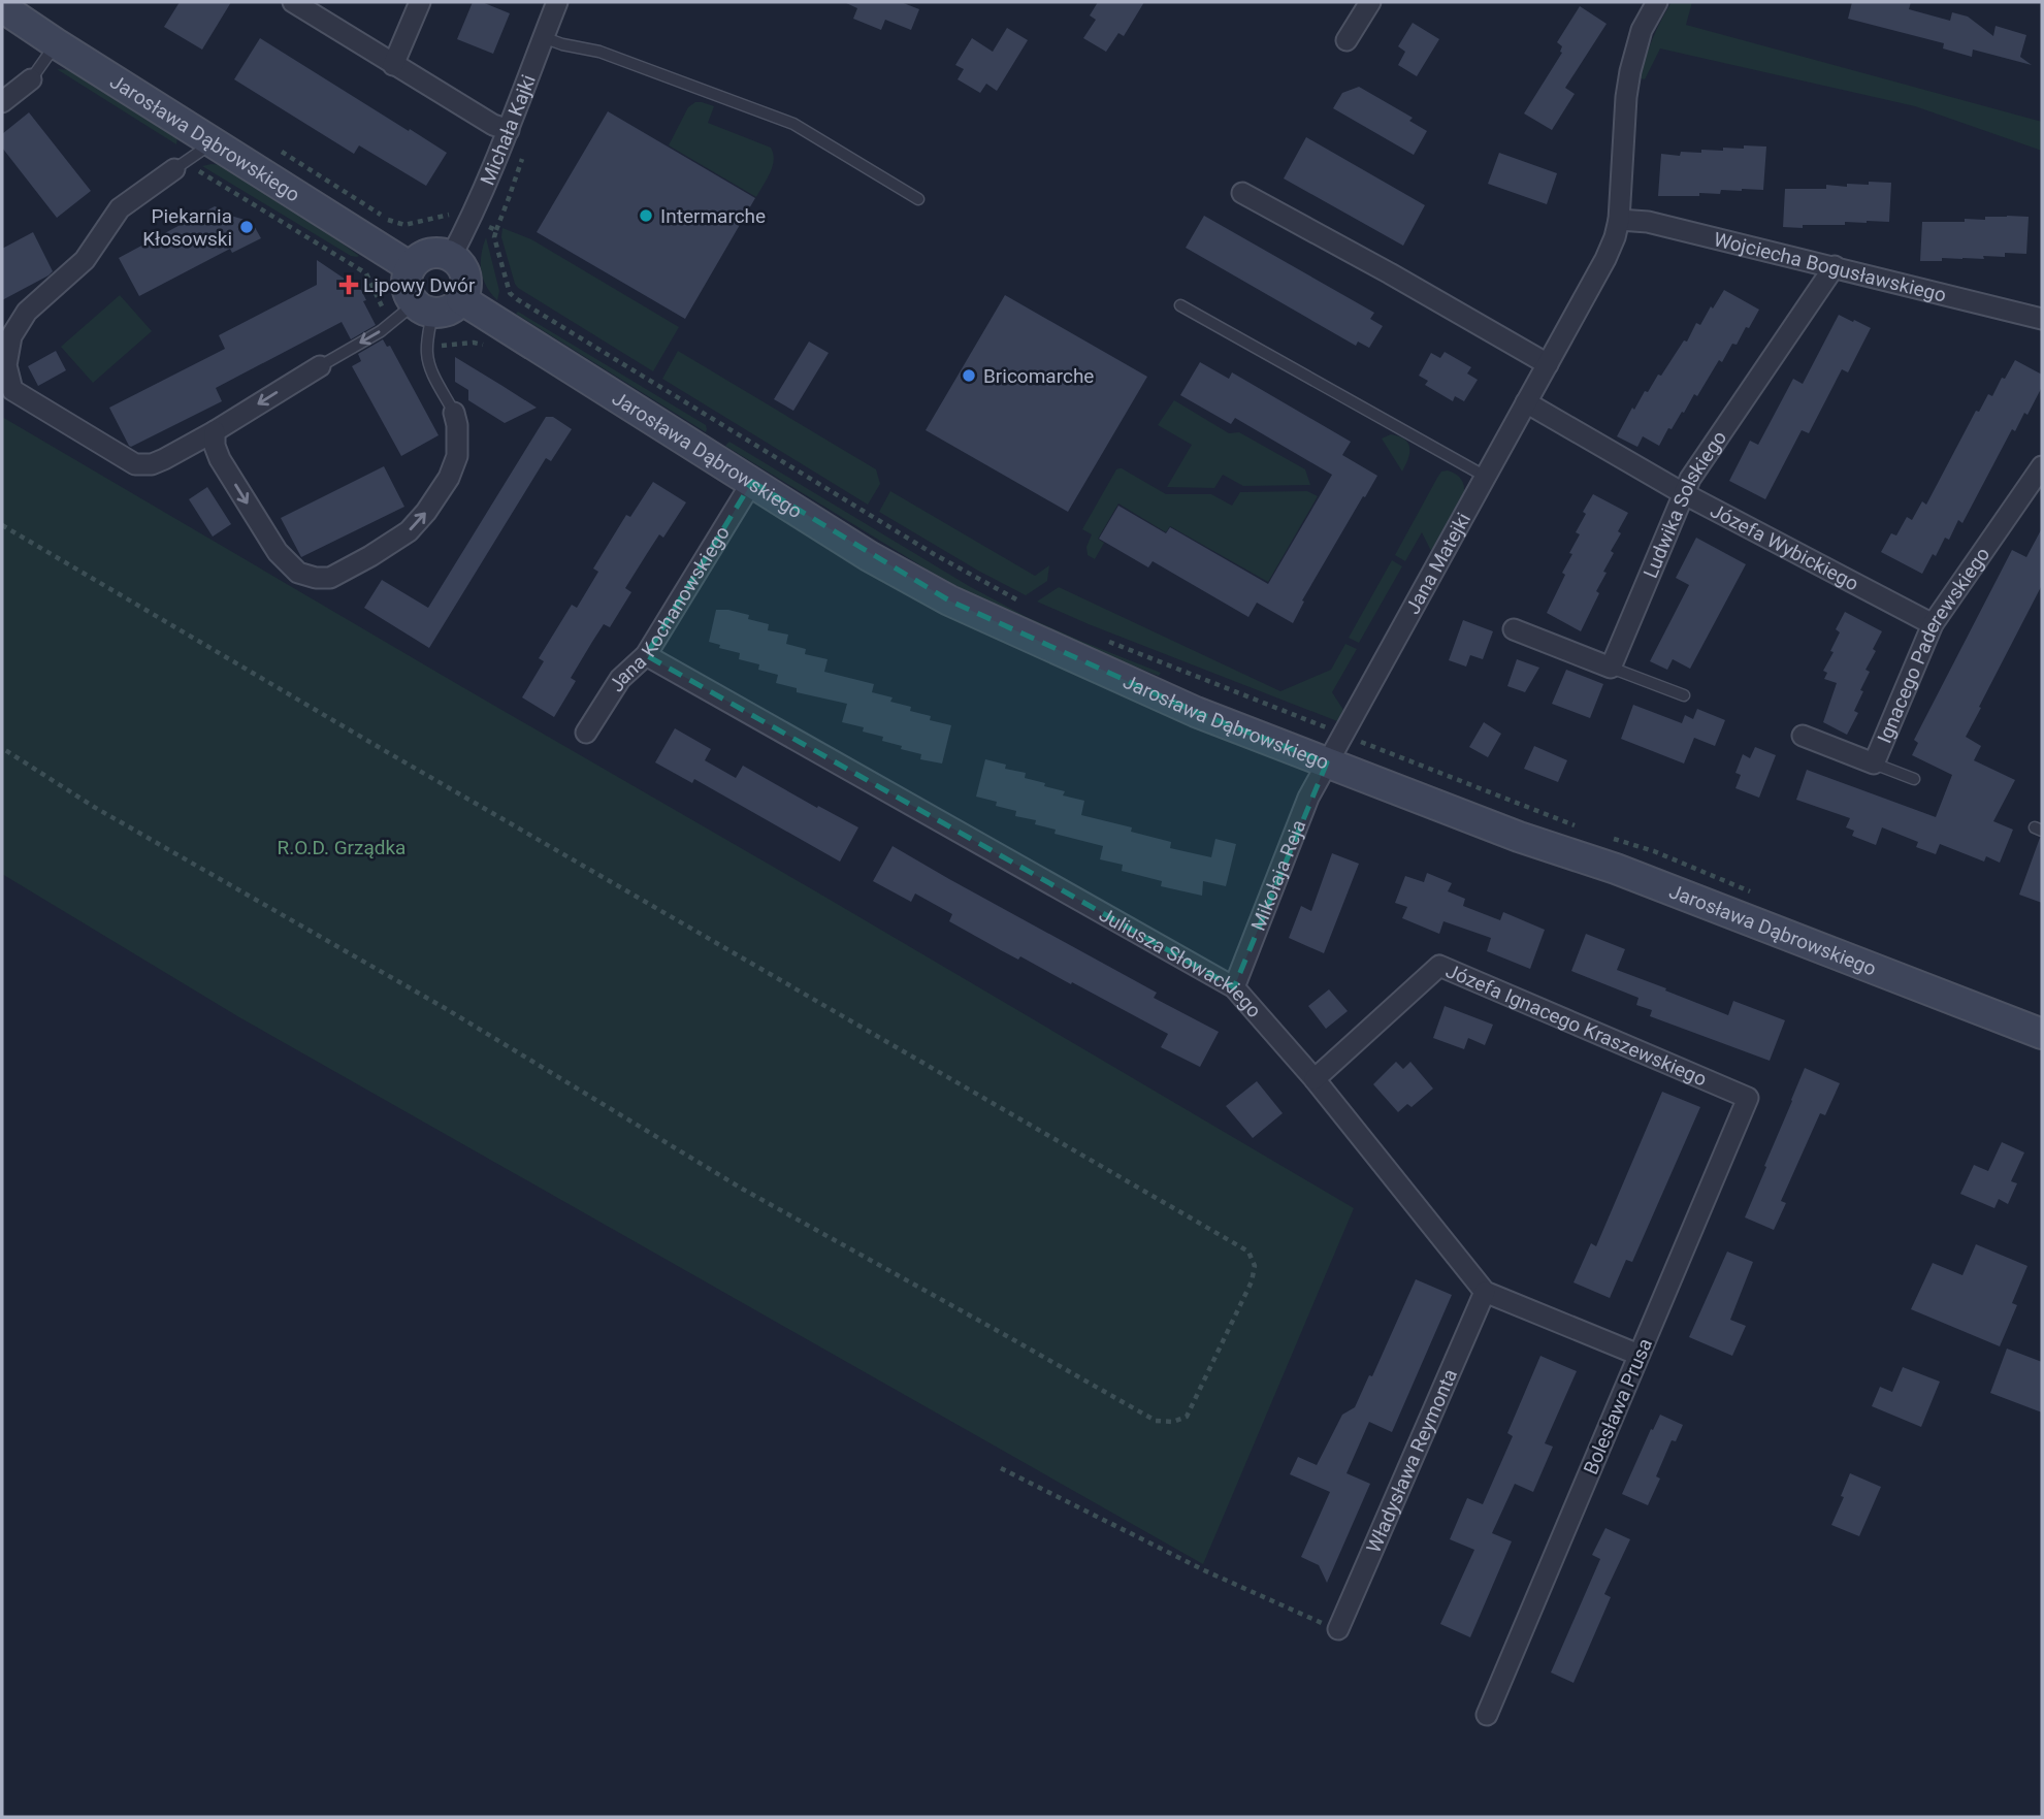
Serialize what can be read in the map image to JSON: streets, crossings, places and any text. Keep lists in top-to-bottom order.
{
  "streets": {
    "street": [
      "Michała Kajki",
      "Jarosława Dąbrowskiego",
      "Wojciecha Bogusławskiego",
      "Ludwika Solskiego",
      "Józefa Wybickiego",
      "Jana Matejki",
      "Jana Kochanowskiego",
      "Ignacego Paderewskiego",
      "Mikołaja Reja",
      "Juliusza Słowackiego",
      "Józefa Ignacego Kraszewskiego",
      "Bolesława Prusa",
      "Władysława Reymonta"
    ]
  },
  "crossings": [
    ["Michała Kajki", "Jarosława Dąbrowskiego"],
    ["Jarosława Dąbrowskiego", "Jana Matejki"],
    ["Jarosława Dąbrowskiego", "Jana Kochanowskiego"],
    ["Jarosława Dąbrowskiego", "Mikołaja Reja"],
    ["Wojciecha Bogusławskiego", "Ludwika Solskiego"],
    ["Wojciecha Bogusławskiego", "Jana Matejki"],
    ["Ludwika Solskiego", "Józefa Wybickiego"],
    ["Józefa Wybickiego", "Jana Matejki"],
    ["Józefa Wybickiego", "Ignacego Paderewskiego"],
    ["Jana Matejki", "Mikołaja Reja"],
    ["Jana Kochanowskiego", "Juliusza Słowackiego"],
    ["Mikołaja Reja", "Juliusza Słowackiego"],
    ["Juliusza Słowackiego", "Józefa Ignacego Kraszewskiego"],
    ["Juliusza Słowackiego", "Bolesława Prusa"],
    ["Juliusza Słowackiego", "Władysława Reymonta"],
    ["Józefa Ignacego Kraszewskiego", "Bolesława Prusa"]
  ],
  "parks": ["R.O.D. Grządka"],
  "places": {
    "other": ["Intermarche", "Piekarnia Kłosowski", "Bricomarche"],
    "health": ["Lipowy Dwór"]
  }
}
